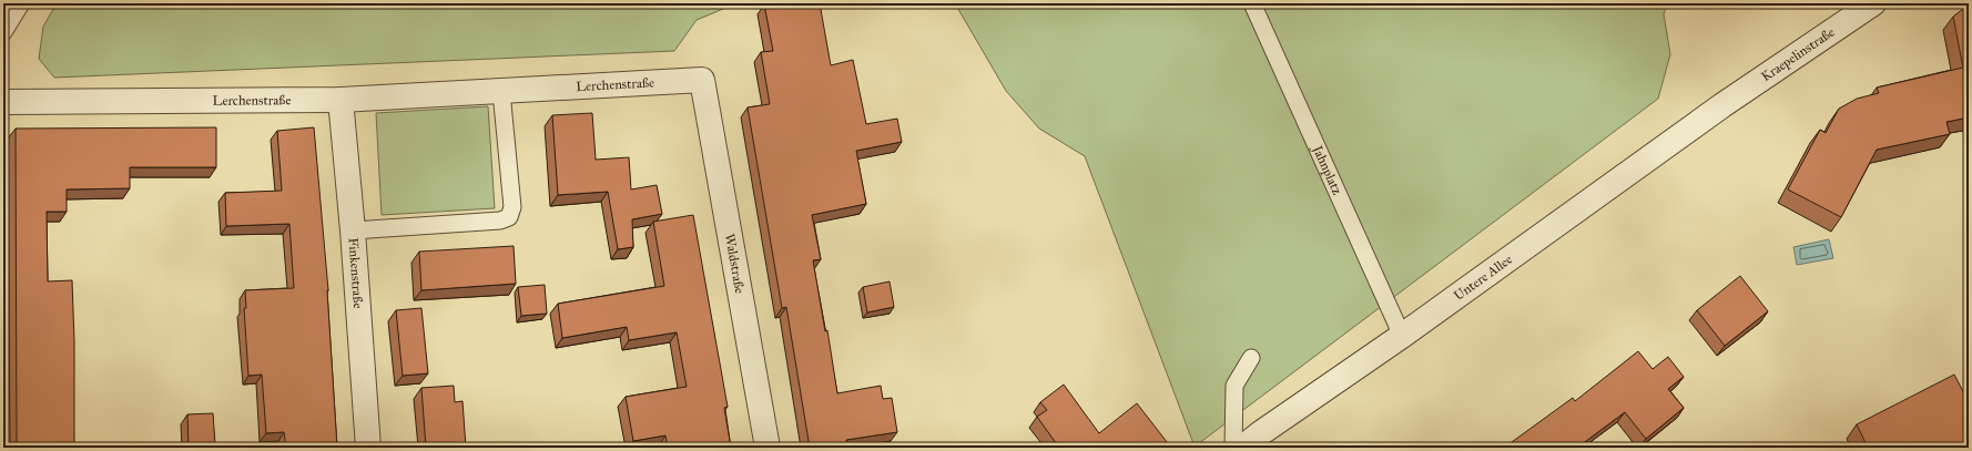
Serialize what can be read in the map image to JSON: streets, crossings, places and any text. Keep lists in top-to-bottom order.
{
  "streets": {
    "street": [
      "Kraepelinstraße",
      "Lerchenstraße",
      "Waldstraße",
      "Finkenstraße",
      "Untere Allee"
    ],
    "lane": ["Jahnplatz"]
  },
  "crossings": [
    ["Kraepelinstraße", "Untere Allee"],
    ["Lerchenstraße", "Waldstraße"],
    ["Lerchenstraße", "Finkenstraße"],
    ["Jahnplatz", "Untere Allee"]
  ]
}
